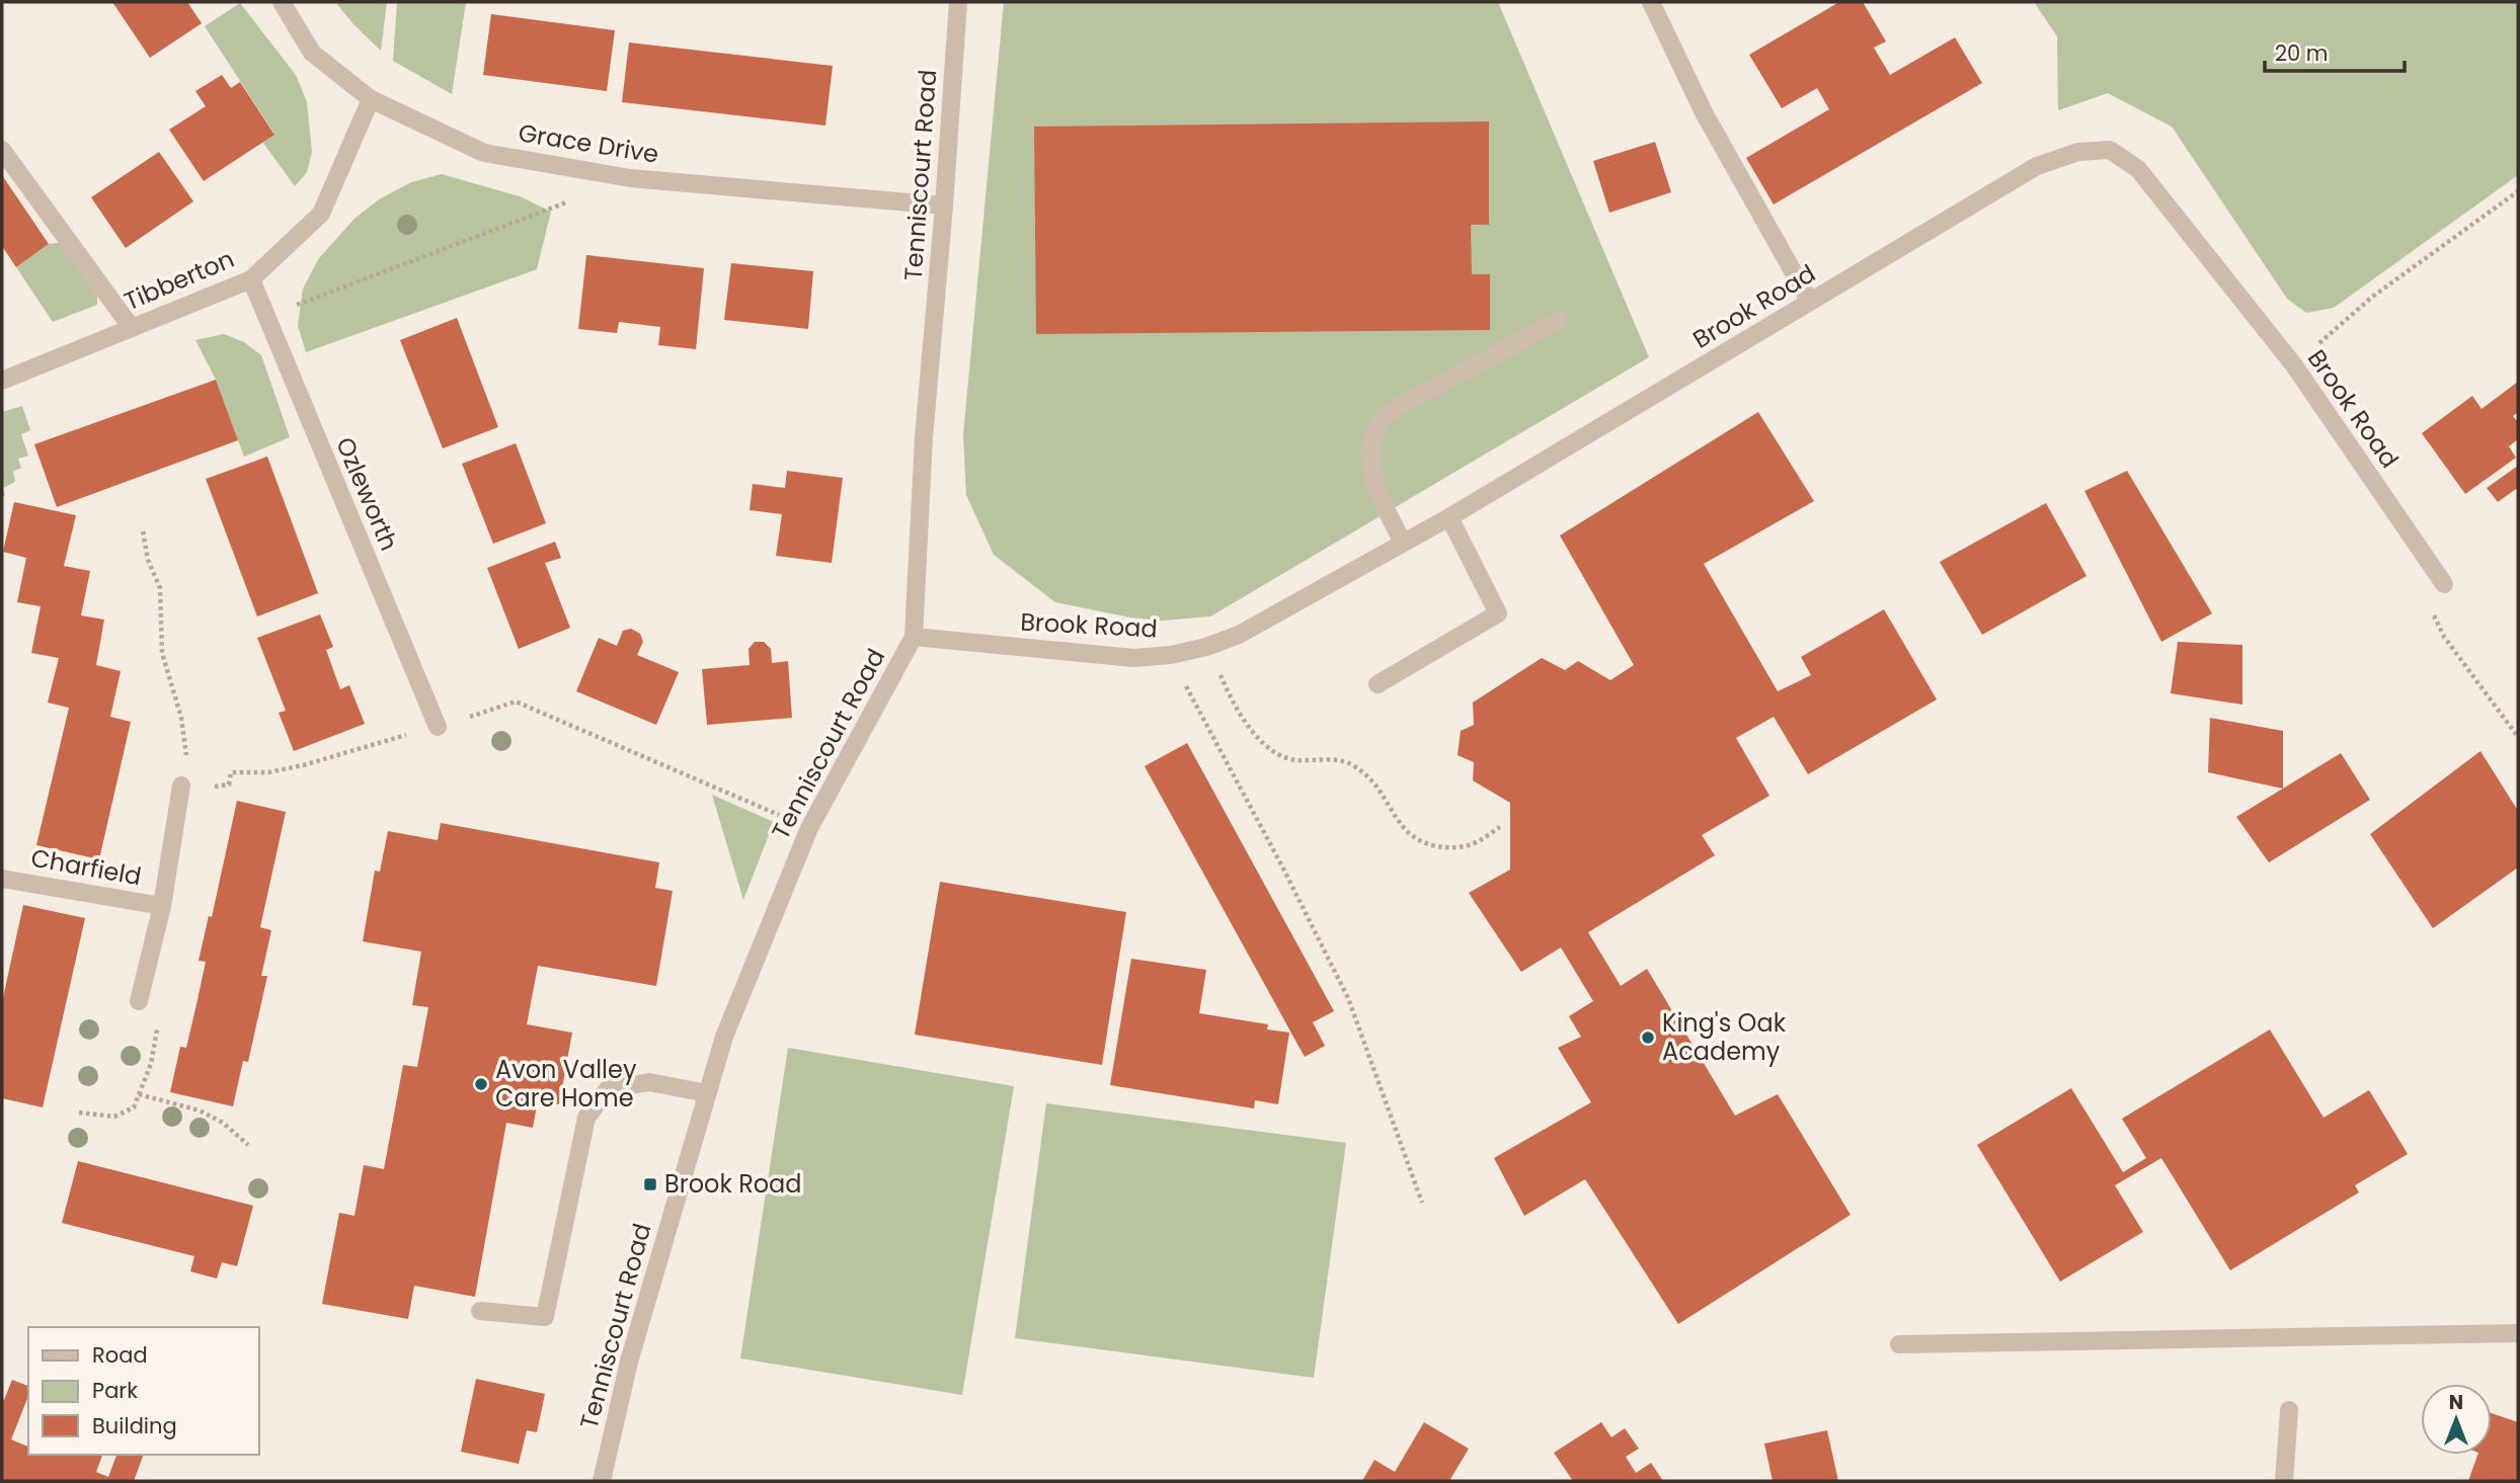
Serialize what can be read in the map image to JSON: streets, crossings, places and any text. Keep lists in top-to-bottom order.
{
  "streets": {
    "street": [
      "Grace Drive",
      "Tenniscourt Road",
      "Tibberton",
      "Brook Road",
      "Ozleworth",
      "Charfield"
    ]
  },
  "crossings": [
    ["Grace Drive", "Tenniscourt Road"],
    ["Grace Drive", "Tibberton"],
    ["Tenniscourt Road", "Brook Road"],
    ["Tibberton", "Ozleworth"]
  ],
  "places": {
    "other": ["King's Oak Academy", "Avon Valley Care Home"],
    "transit": ["Brook Road"]
  },
  "legend": ["Road", "Park", "Building"],
  "scale_bar": "20 m",
  "north": "top"
}
